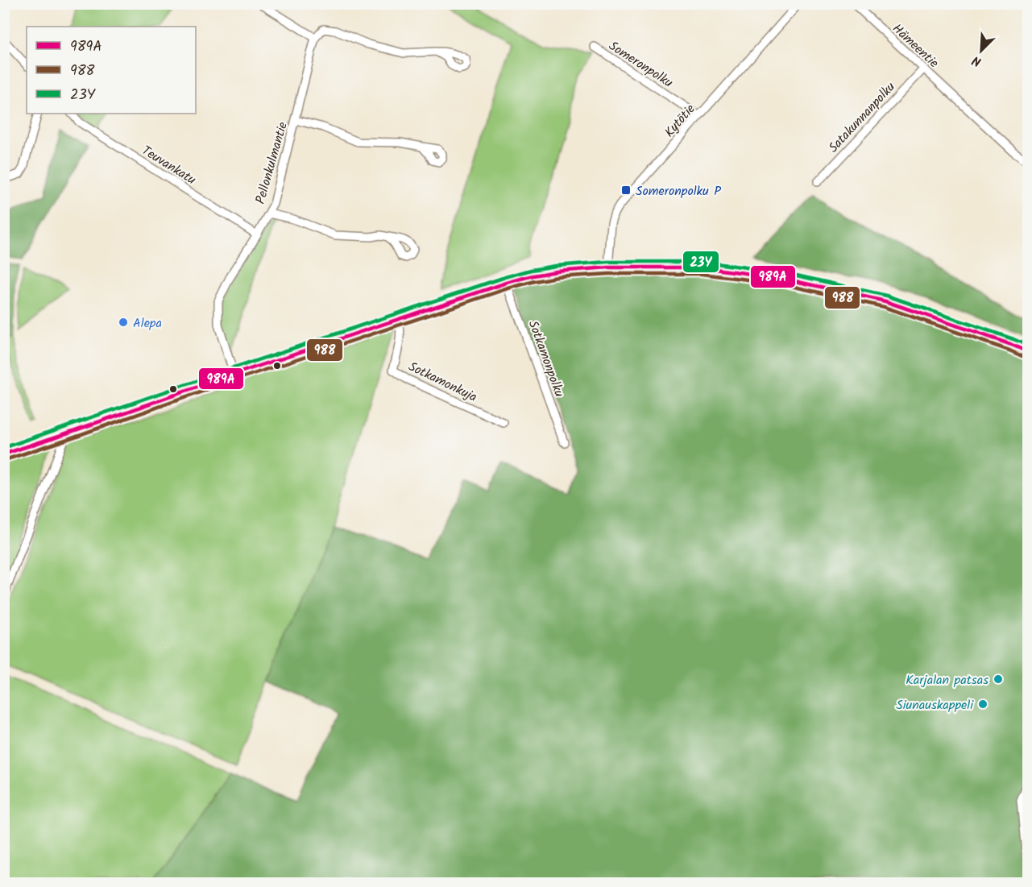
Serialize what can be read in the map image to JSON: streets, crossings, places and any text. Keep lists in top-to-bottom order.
{
  "streets": {
    "street": [
      "Hämeentie",
      "Someronpolku",
      "Satakunnanpolku",
      "Kytötie",
      "Pellonkulmantie",
      "Teuvankatu",
      "Sotkamonpolku",
      "Sotkamonkuja"
    ]
  },
  "crossings": [
    ["Hämeentie", "Satakunnanpolku"],
    ["Someronpolku", "Kytötie"],
    ["Pellonkulmantie", "Teuvankatu"]
  ],
  "places": {
    "transit": ["Someronpolku P"],
    "other": ["Alepa", "Karjalan patsas", "Siunauskappeli"]
  },
  "lines": ["transit line 23Y", "transit line 989A", "transit line 988"],
  "legend": ["989A", "988", "23Y"],
  "north": "bottom left"
}
